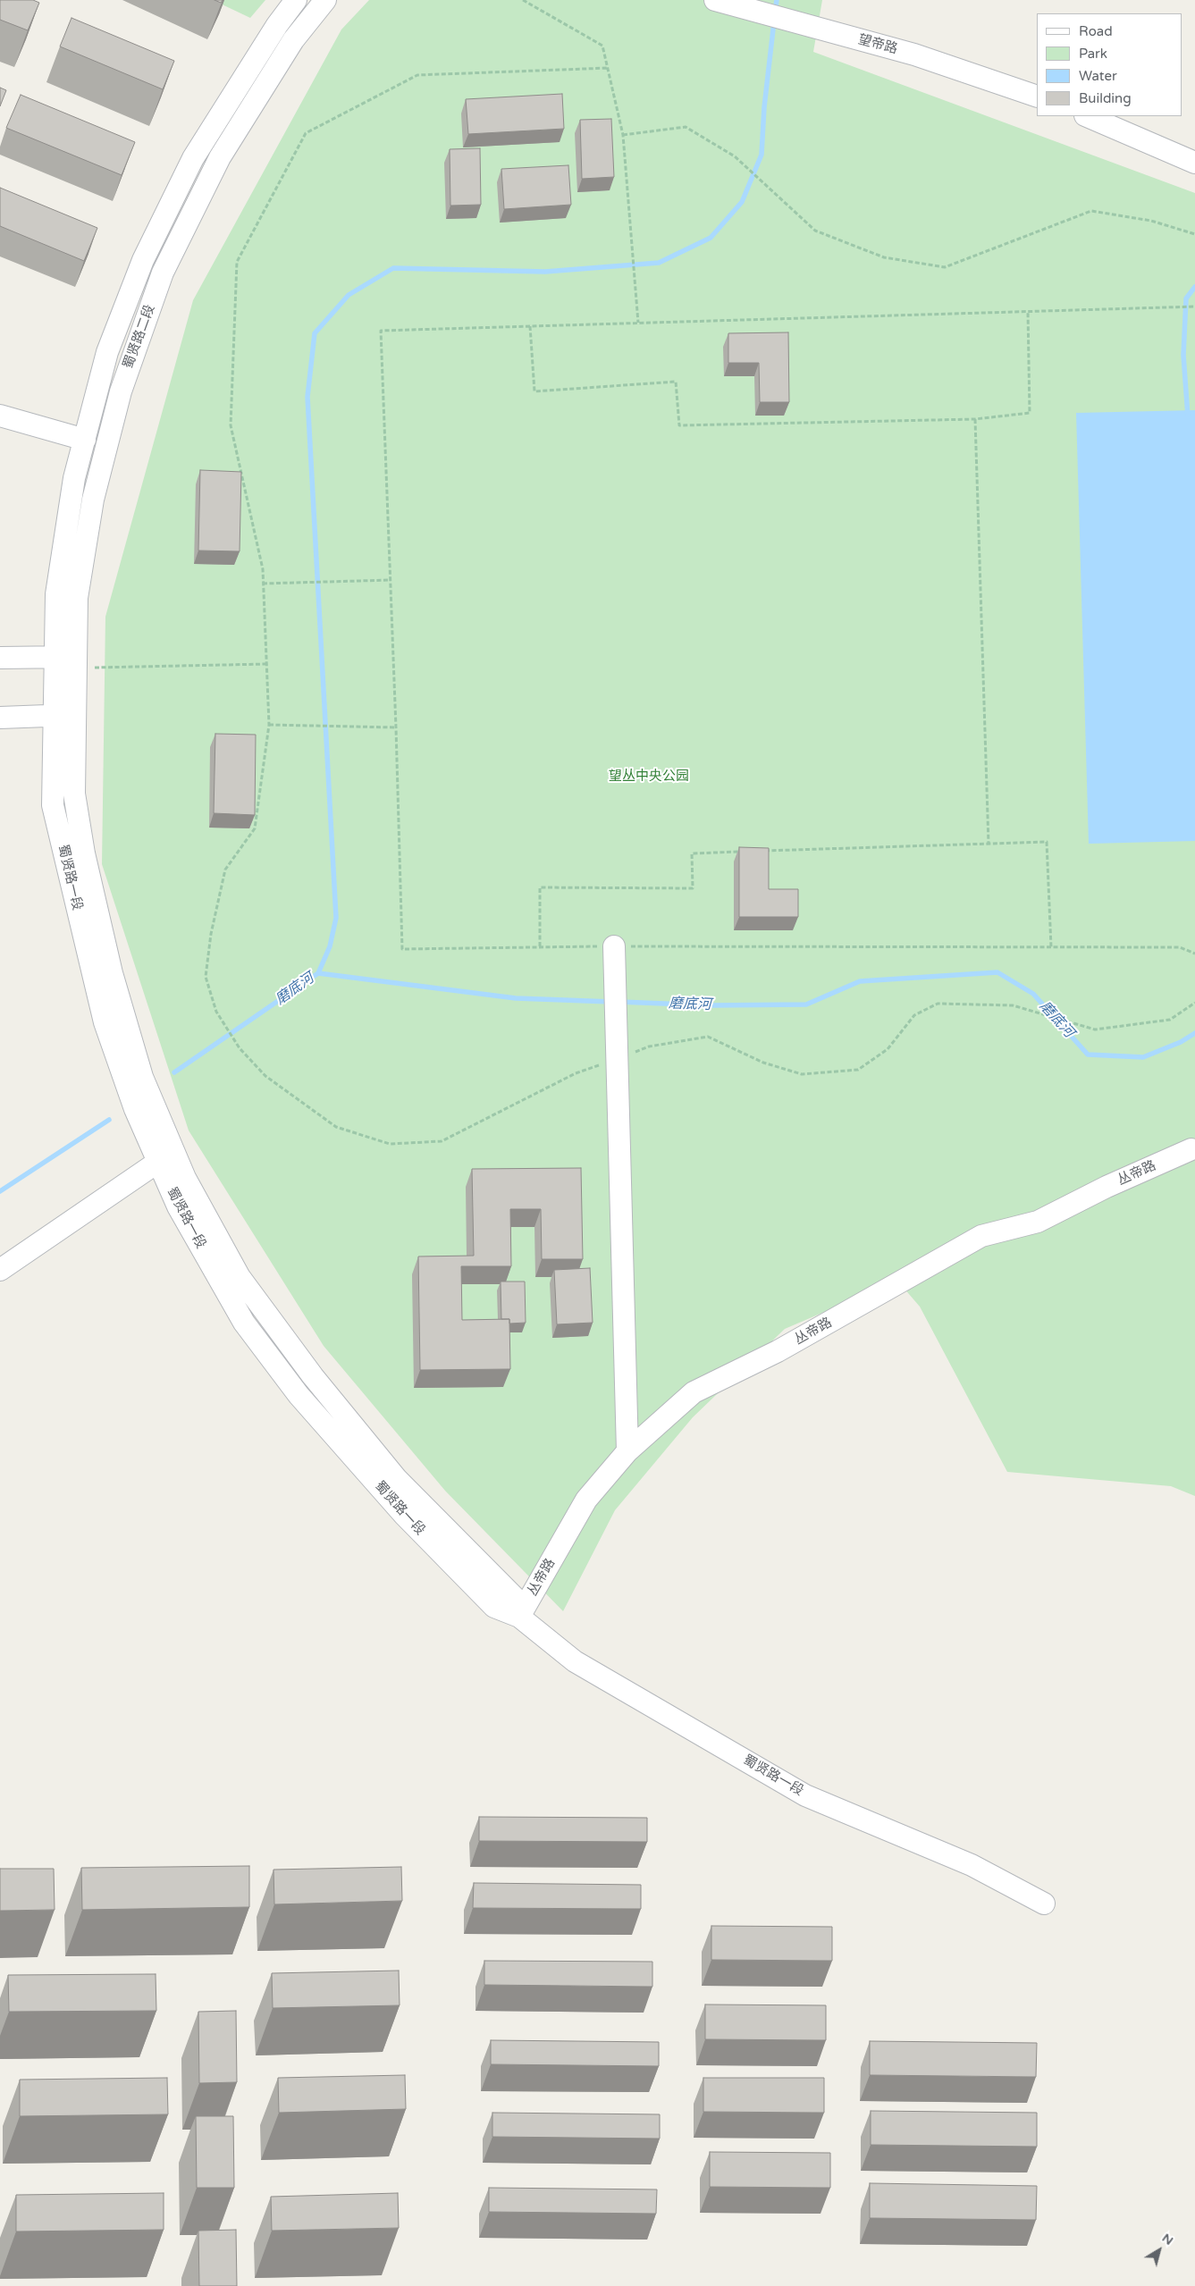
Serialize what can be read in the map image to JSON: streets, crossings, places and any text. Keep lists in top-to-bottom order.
{
  "streets": {
    "street": [
      "望帝路",
      "蜀贤路二段",
      "蜀贤路一段",
      "丛帝路"
    ]
  },
  "crossings": [
    ["蜀贤路二段", "蜀贤路一段"],
    ["蜀贤路一段", "丛帝路"]
  ],
  "water": ["磨底河"],
  "parks": ["望丛中央公园"],
  "legend": [
    "Road",
    "Park",
    "Water",
    "Building"
  ],
  "north": "top right"
}
